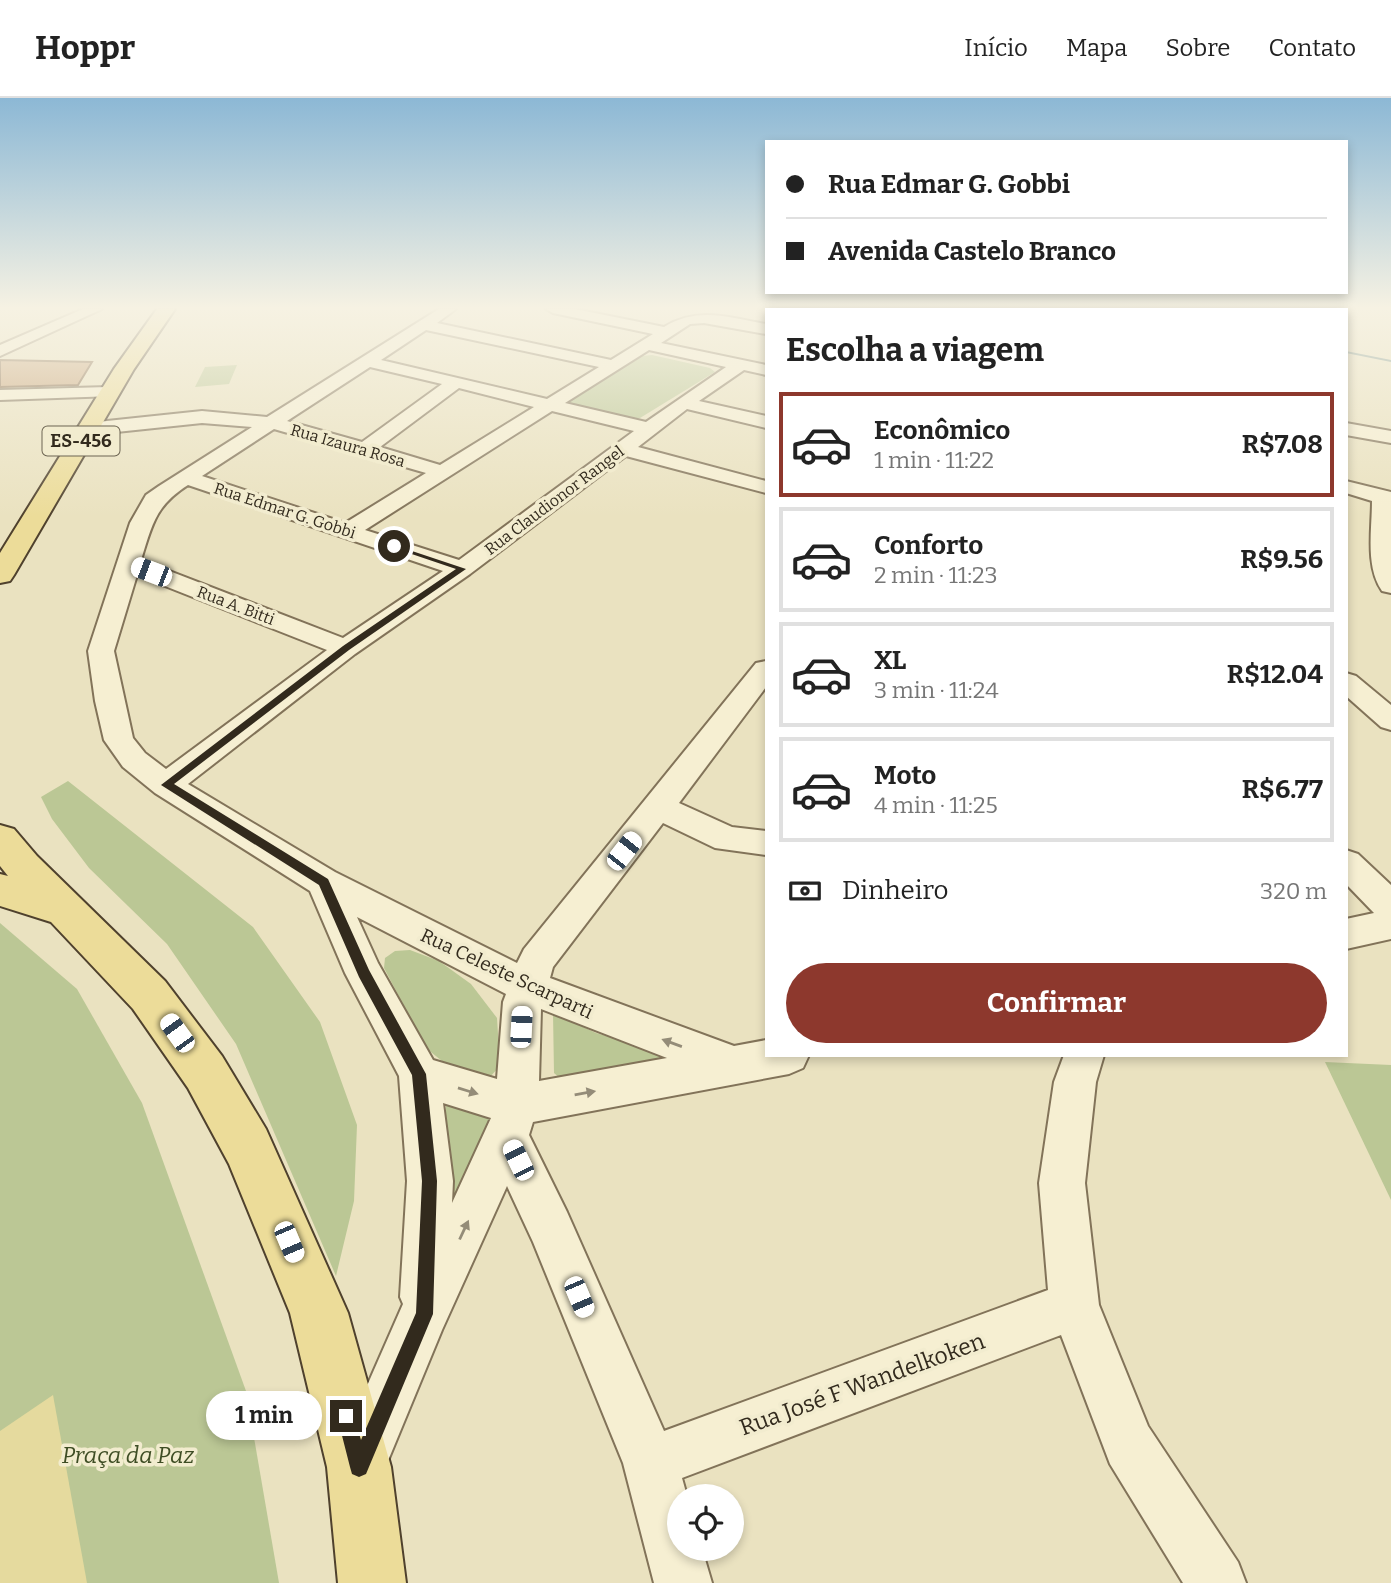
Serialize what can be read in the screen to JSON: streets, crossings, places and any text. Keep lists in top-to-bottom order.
{
  "streets": {
    "main road": ["ES-456"],
    "street": [
      "Rua Izaura Rosa",
      "Rua Claudionor Rangel",
      "Rua Edmar G. Gobbi",
      "Rua A. Bitti",
      "Rua Celeste Scarparti",
      "Rua José F Wandelkoken"
    ]
  },
  "crossings": [
    ["ES-456", "Rua Izaura Rosa"],
    ["Rua Izaura Rosa", "Rua Celeste Scarparti"],
    ["Rua Claudionor Rangel", "Rua Edmar G. Gobbi"],
    ["Rua Claudionor Rangel", "Rua A. Bitti"],
    ["Rua Claudionor Rangel", "Rua Celeste Scarparti"],
    ["Rua Edmar G. Gobbi", "Rua Celeste Scarparti"],
    ["Rua A. Bitti", "Rua Celeste Scarparti"]
  ],
  "parks": ["Praça da Paz"],
  "page": {
    "header": "Hoppr",
    "nav": [
      "Início",
      "Mapa",
      "Sobre",
      "Contato"
    ],
    "banner": ["Rua Edmar G. Gobbi", "Avenida Castelo Branco"],
    "heading": "Escolha a viagem",
    "list": [
      {
        "name": "Econômico",
        "note": "1 min · 11:22",
        "value": "R$7.08"
      },
      {
        "name": "Conforto",
        "note": "2 min · 11:23",
        "value": "R$9.56"
      },
      {
        "name": "XL",
        "note": "3 min · 11:24",
        "value": "R$12.04"
      },
      {
        "name": "Moto",
        "note": "4 min · 11:25",
        "value": "R$6.77"
      }
    ],
    "pay": ["Dinheiro", "320 m"],
    "buttons": "Confirmar",
    "bubble": "1 min"
  }
}
